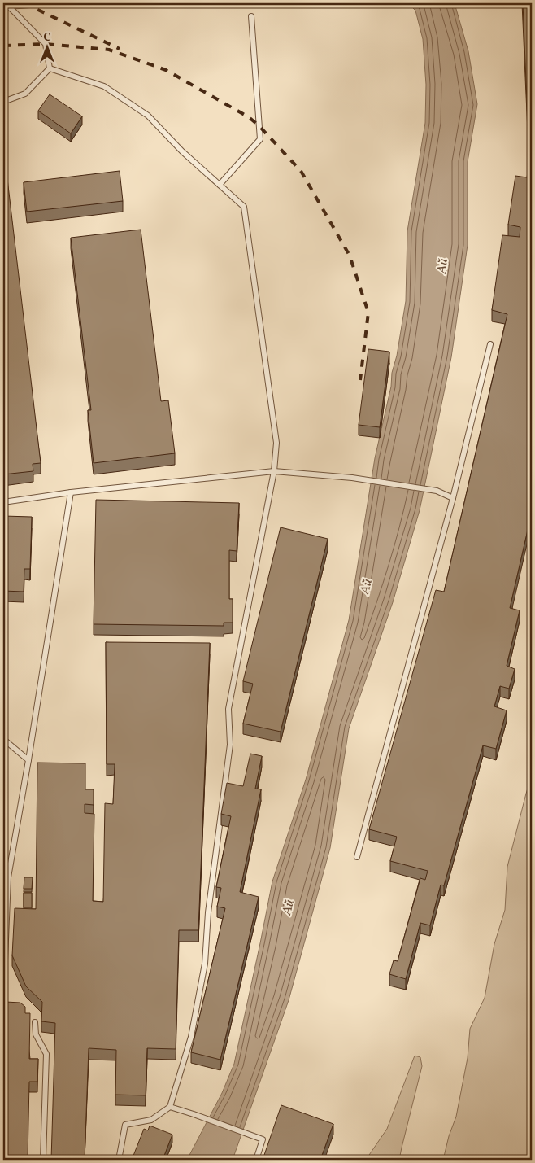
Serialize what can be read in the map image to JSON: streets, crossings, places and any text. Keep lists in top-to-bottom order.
{
  "water": ["Ай"],
  "north": "top"
}
